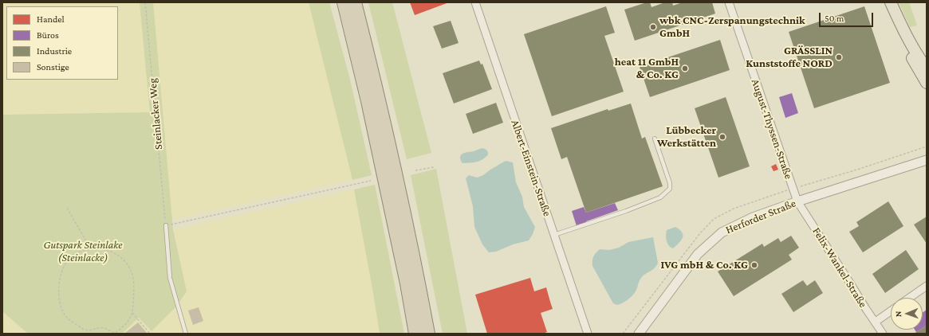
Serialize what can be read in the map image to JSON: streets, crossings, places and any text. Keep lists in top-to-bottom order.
{
  "streets": {
    "street": [
      "August-Thyssen-Straße",
      "Albert-Einstein-Straße",
      "Herforder Straße",
      "Felix-Wankel-Straße"
    ],
    "path": ["Steinlacker Weg"]
  },
  "crossings": [
    ["August-Thyssen-Straße", "Herforder Straße"],
    ["August-Thyssen-Straße", "Felix-Wankel-Straße"],
    ["Herforder Straße", "Felix-Wankel-Straße"]
  ],
  "parks": ["Gutspark Steinlake (Steinlacke)"],
  "places": [
    "wbk CNC-Zerspanungstechnik GmbH",
    "GRÄSSLIN Kunststoffe NORD",
    "heat 11 GmbH & Co. KG",
    "Lübbecker Werkstätten",
    "IVG mbH & Co. KG"
  ],
  "legend": [
    "Handel",
    "Büros",
    "Industrie",
    "Sonstige"
  ],
  "scale_bar": "50 m",
  "north": "left"
}
